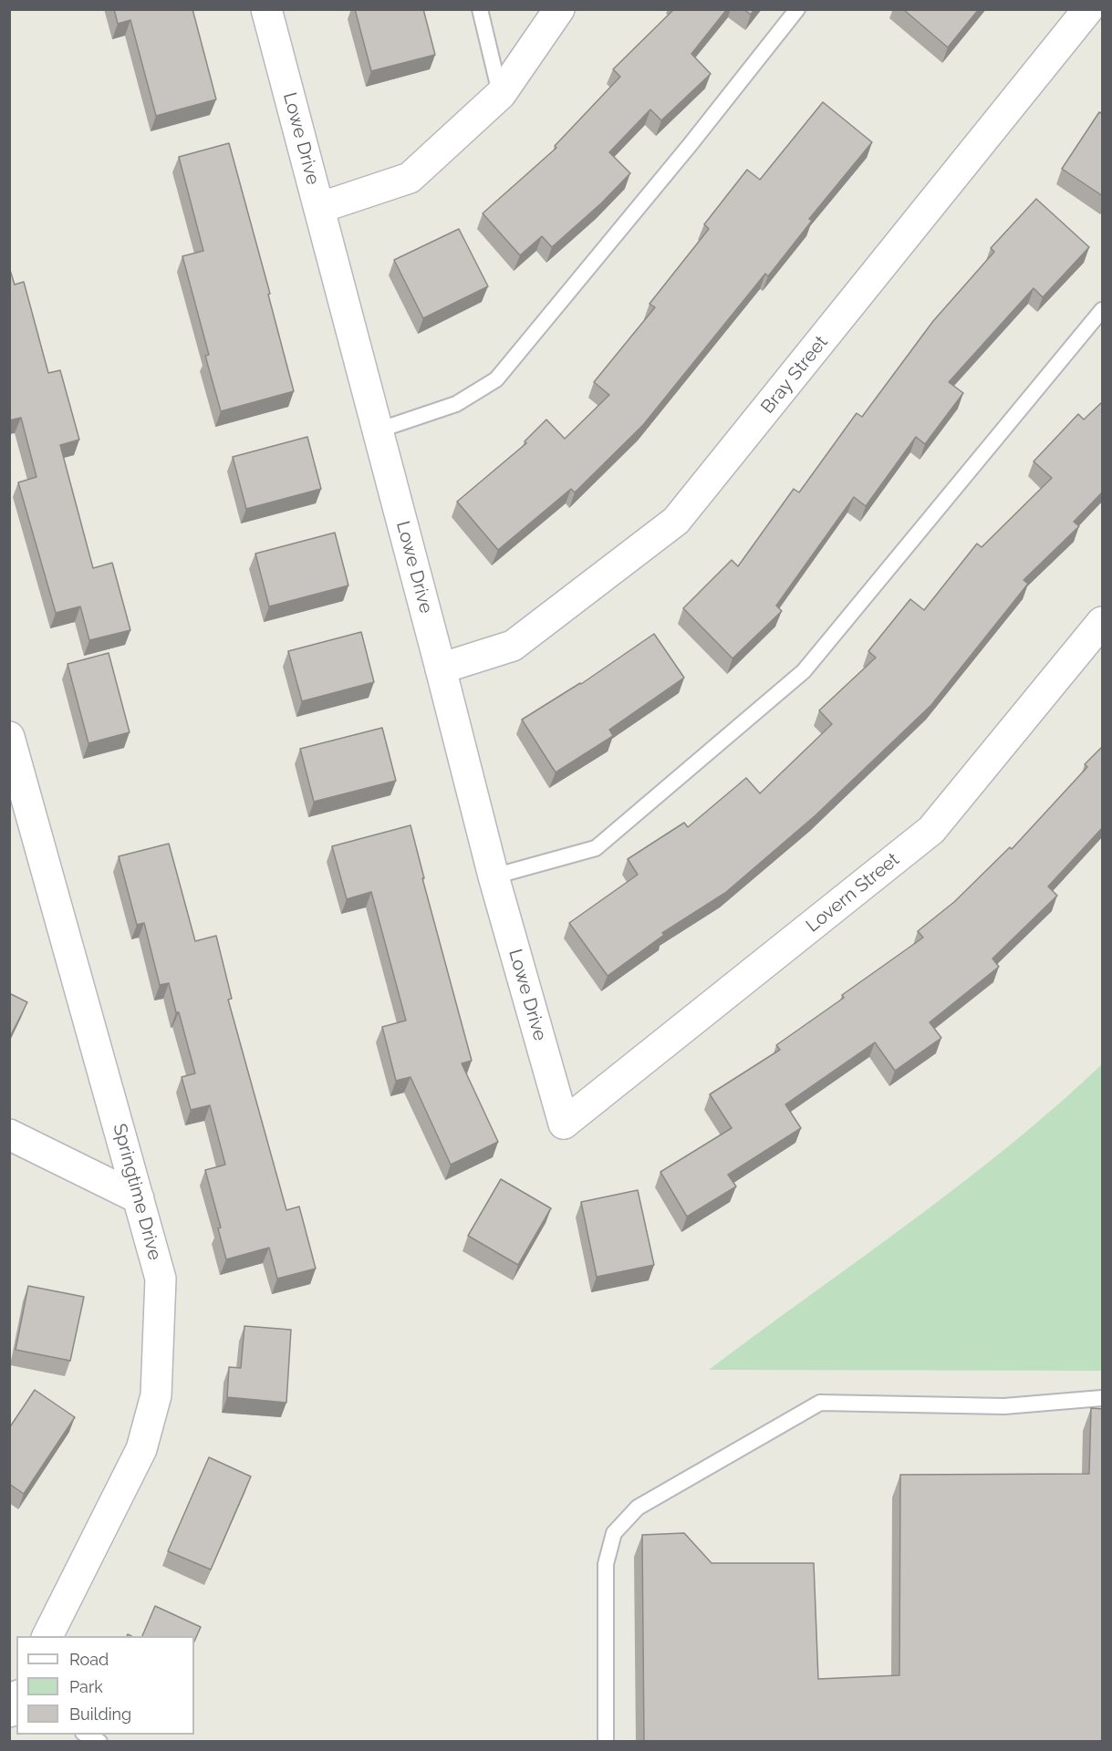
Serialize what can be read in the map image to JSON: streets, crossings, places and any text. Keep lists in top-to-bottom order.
{
  "streets": {
    "street": [
      "Lowe Drive",
      "Bray Street",
      "Lovern Street",
      "Springtime Drive"
    ]
  },
  "crossings": [
    ["Lowe Drive", "Bray Street"],
    ["Lowe Drive", "Lovern Street"]
  ],
  "legend": ["Road", "Park", "Building"]
}
